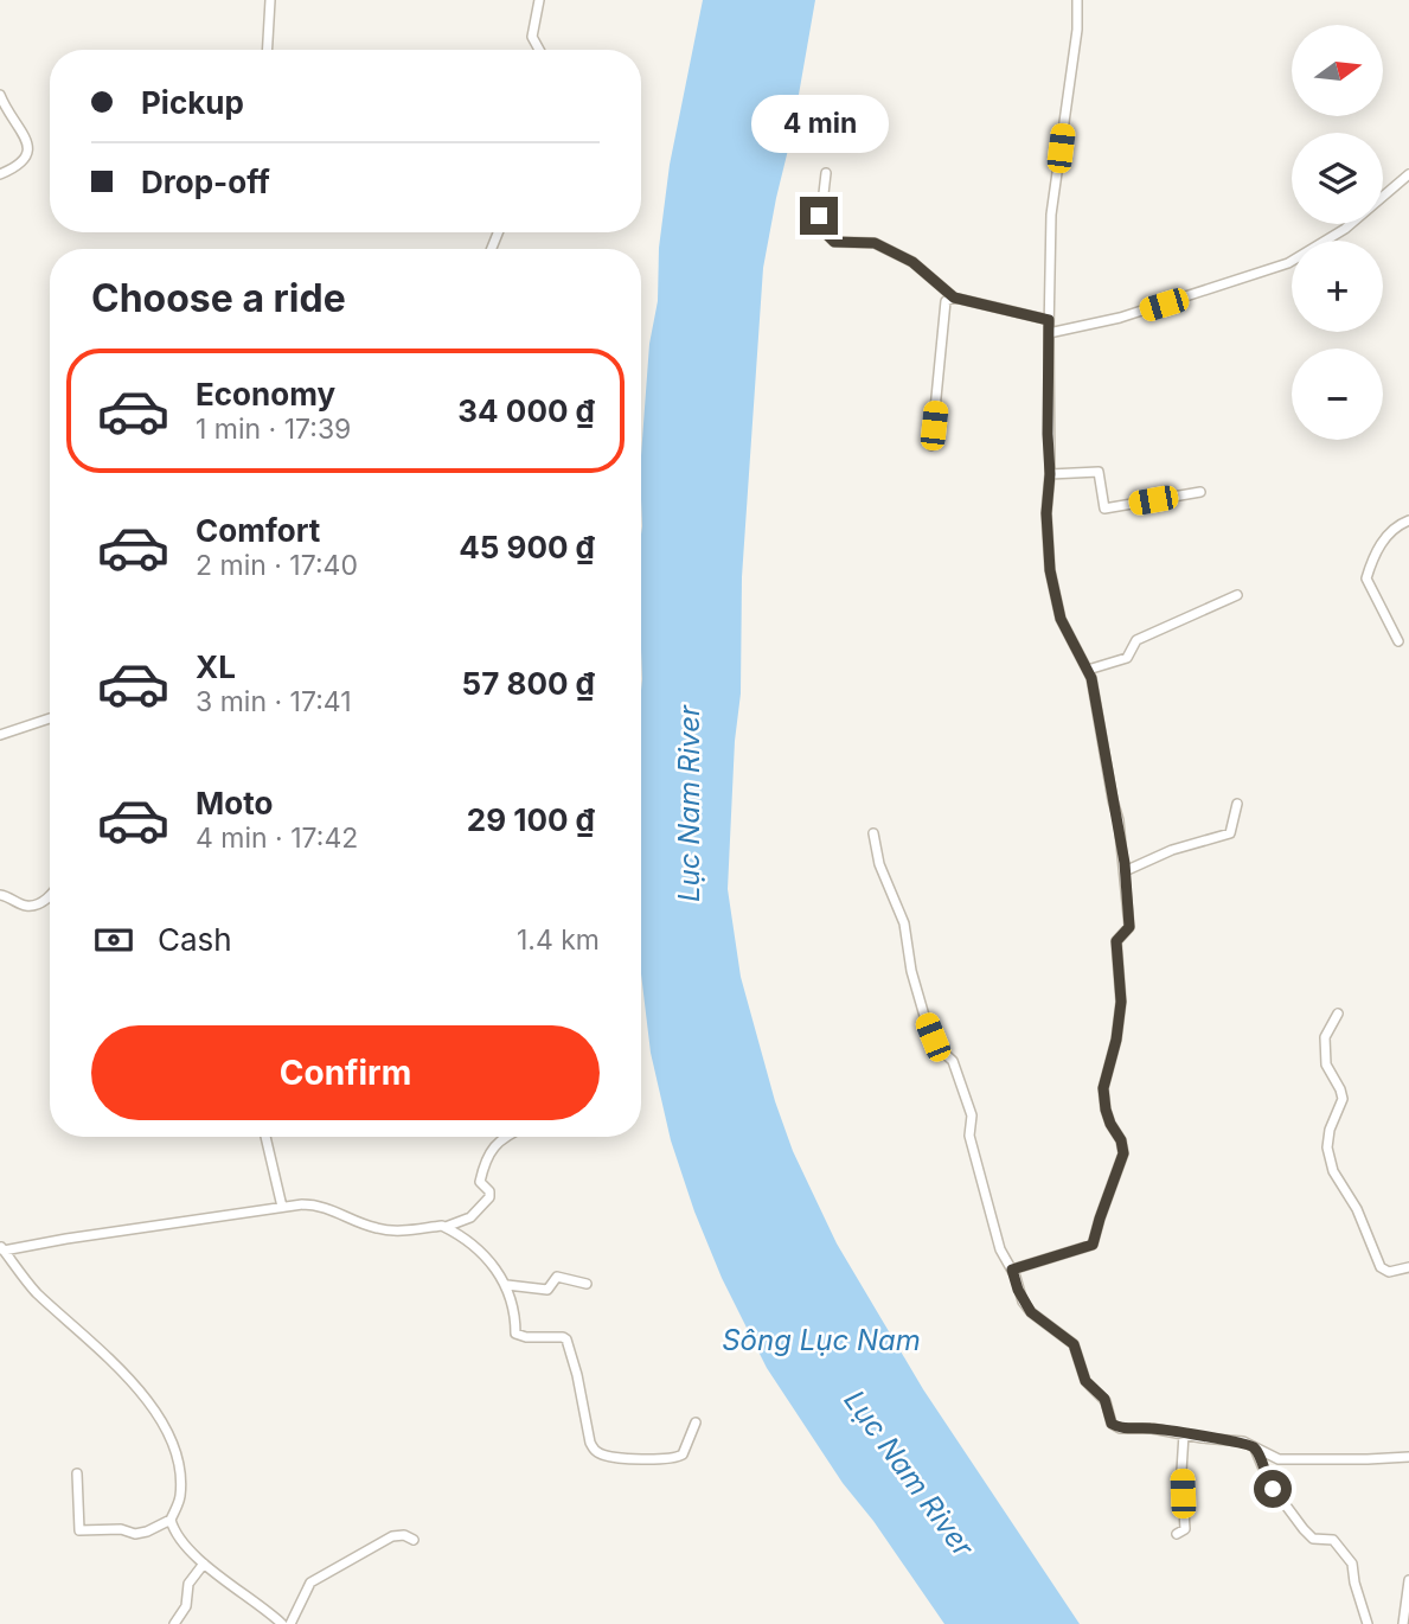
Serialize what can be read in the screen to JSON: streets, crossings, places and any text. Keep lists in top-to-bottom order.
{
  "water": ["Lục Nam River", "Sông Lục Nam"],
  "north": "right",
  "page": {
    "map_buttons": ["+", "−"],
    "banner": ["Pickup", "Drop-off"],
    "bubble": "4 min",
    "heading": "Choose a ride",
    "list": [
      {
        "name": "Economy",
        "note": "1 min · 17:39",
        "value": "34 000 ₫"
      },
      {
        "name": "Comfort",
        "note": "2 min · 17:40",
        "value": "45 900 ₫"
      },
      {
        "name": "XL",
        "note": "3 min · 17:41",
        "value": "57 800 ₫"
      },
      {
        "name": "Moto",
        "note": "4 min · 17:42",
        "value": "29 100 ₫"
      }
    ],
    "pay": ["Cash", "1.4 km"],
    "buttons": "Confirm"
  }
}
